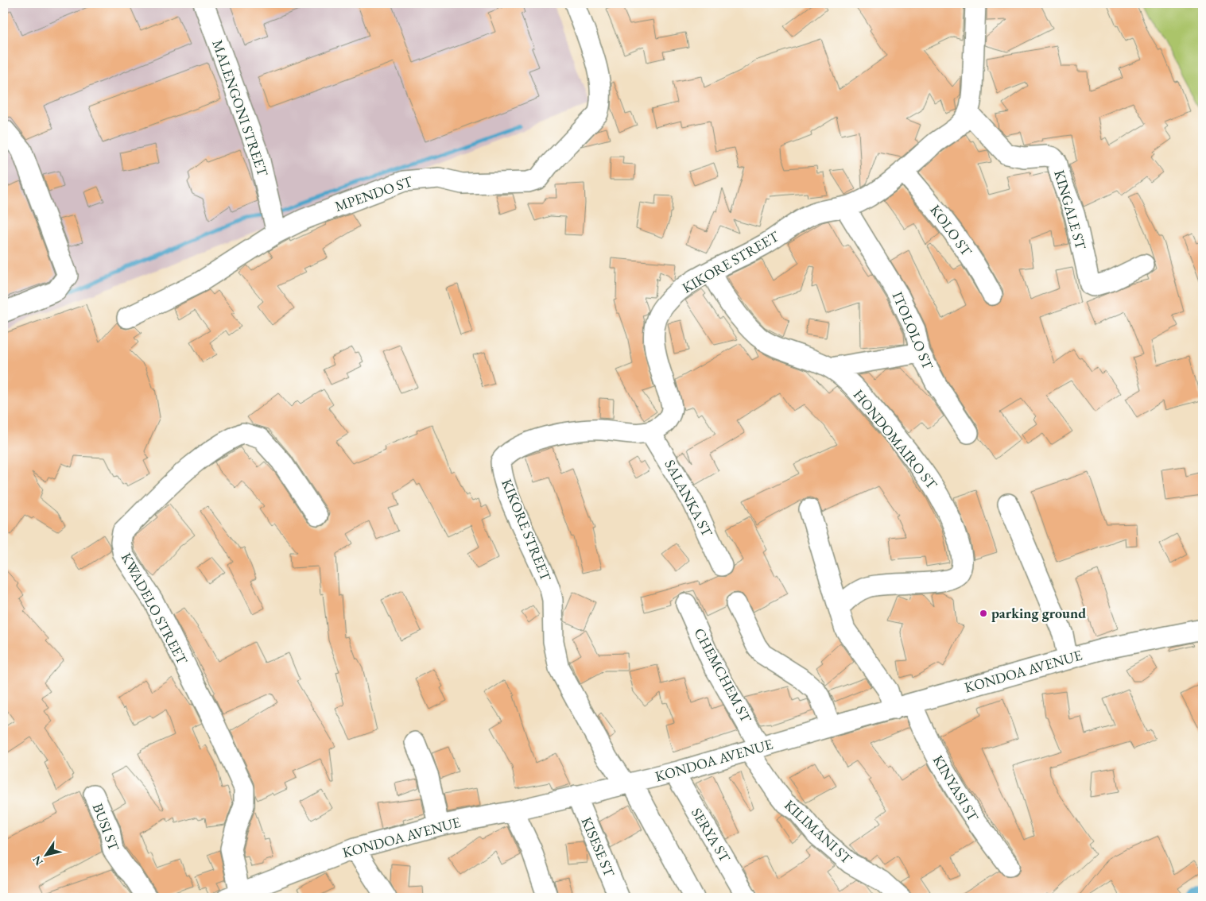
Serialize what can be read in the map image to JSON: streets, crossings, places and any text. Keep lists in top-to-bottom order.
{
  "streets": {
    "street": [
      "MALENGONI STREET",
      "MPENDO ST",
      "KINGALE ST",
      "KOLO ST",
      "KIKORE STREET",
      "ITOLOLO ST",
      "HONDOMAIRO ST",
      "SALANKA ST",
      "KWADELO STREET",
      "KONDOA AVENUE",
      "CHEMCHEM ST",
      "KINYASI ST",
      "BUSI ST",
      "KILIMANI ST",
      "SERYA ST",
      "KISESE ST"
    ]
  },
  "crossings": [
    ["MALENGONI STREET", "MPENDO ST"],
    ["KINGALE ST", "KIKORE STREET"],
    ["KOLO ST", "KIKORE STREET"],
    ["KIKORE STREET", "ITOLOLO ST"],
    ["KIKORE STREET", "HONDOMAIRO ST"],
    ["KIKORE STREET", "SALANKA ST"],
    ["KIKORE STREET", "KONDOA AVENUE"],
    ["KWADELO STREET", "KONDOA AVENUE"],
    ["KONDOA AVENUE", "CHEMCHEM ST"],
    ["KONDOA AVENUE", "KINYASI ST"],
    ["KONDOA AVENUE", "KILIMANI ST"],
    ["KONDOA AVENUE", "SERYA ST"],
    ["KONDOA AVENUE", "KISESE ST"],
    ["CHEMCHEM ST", "KILIMANI ST"]
  ],
  "places": ["parking ground"],
  "north": "bottom left"
}
